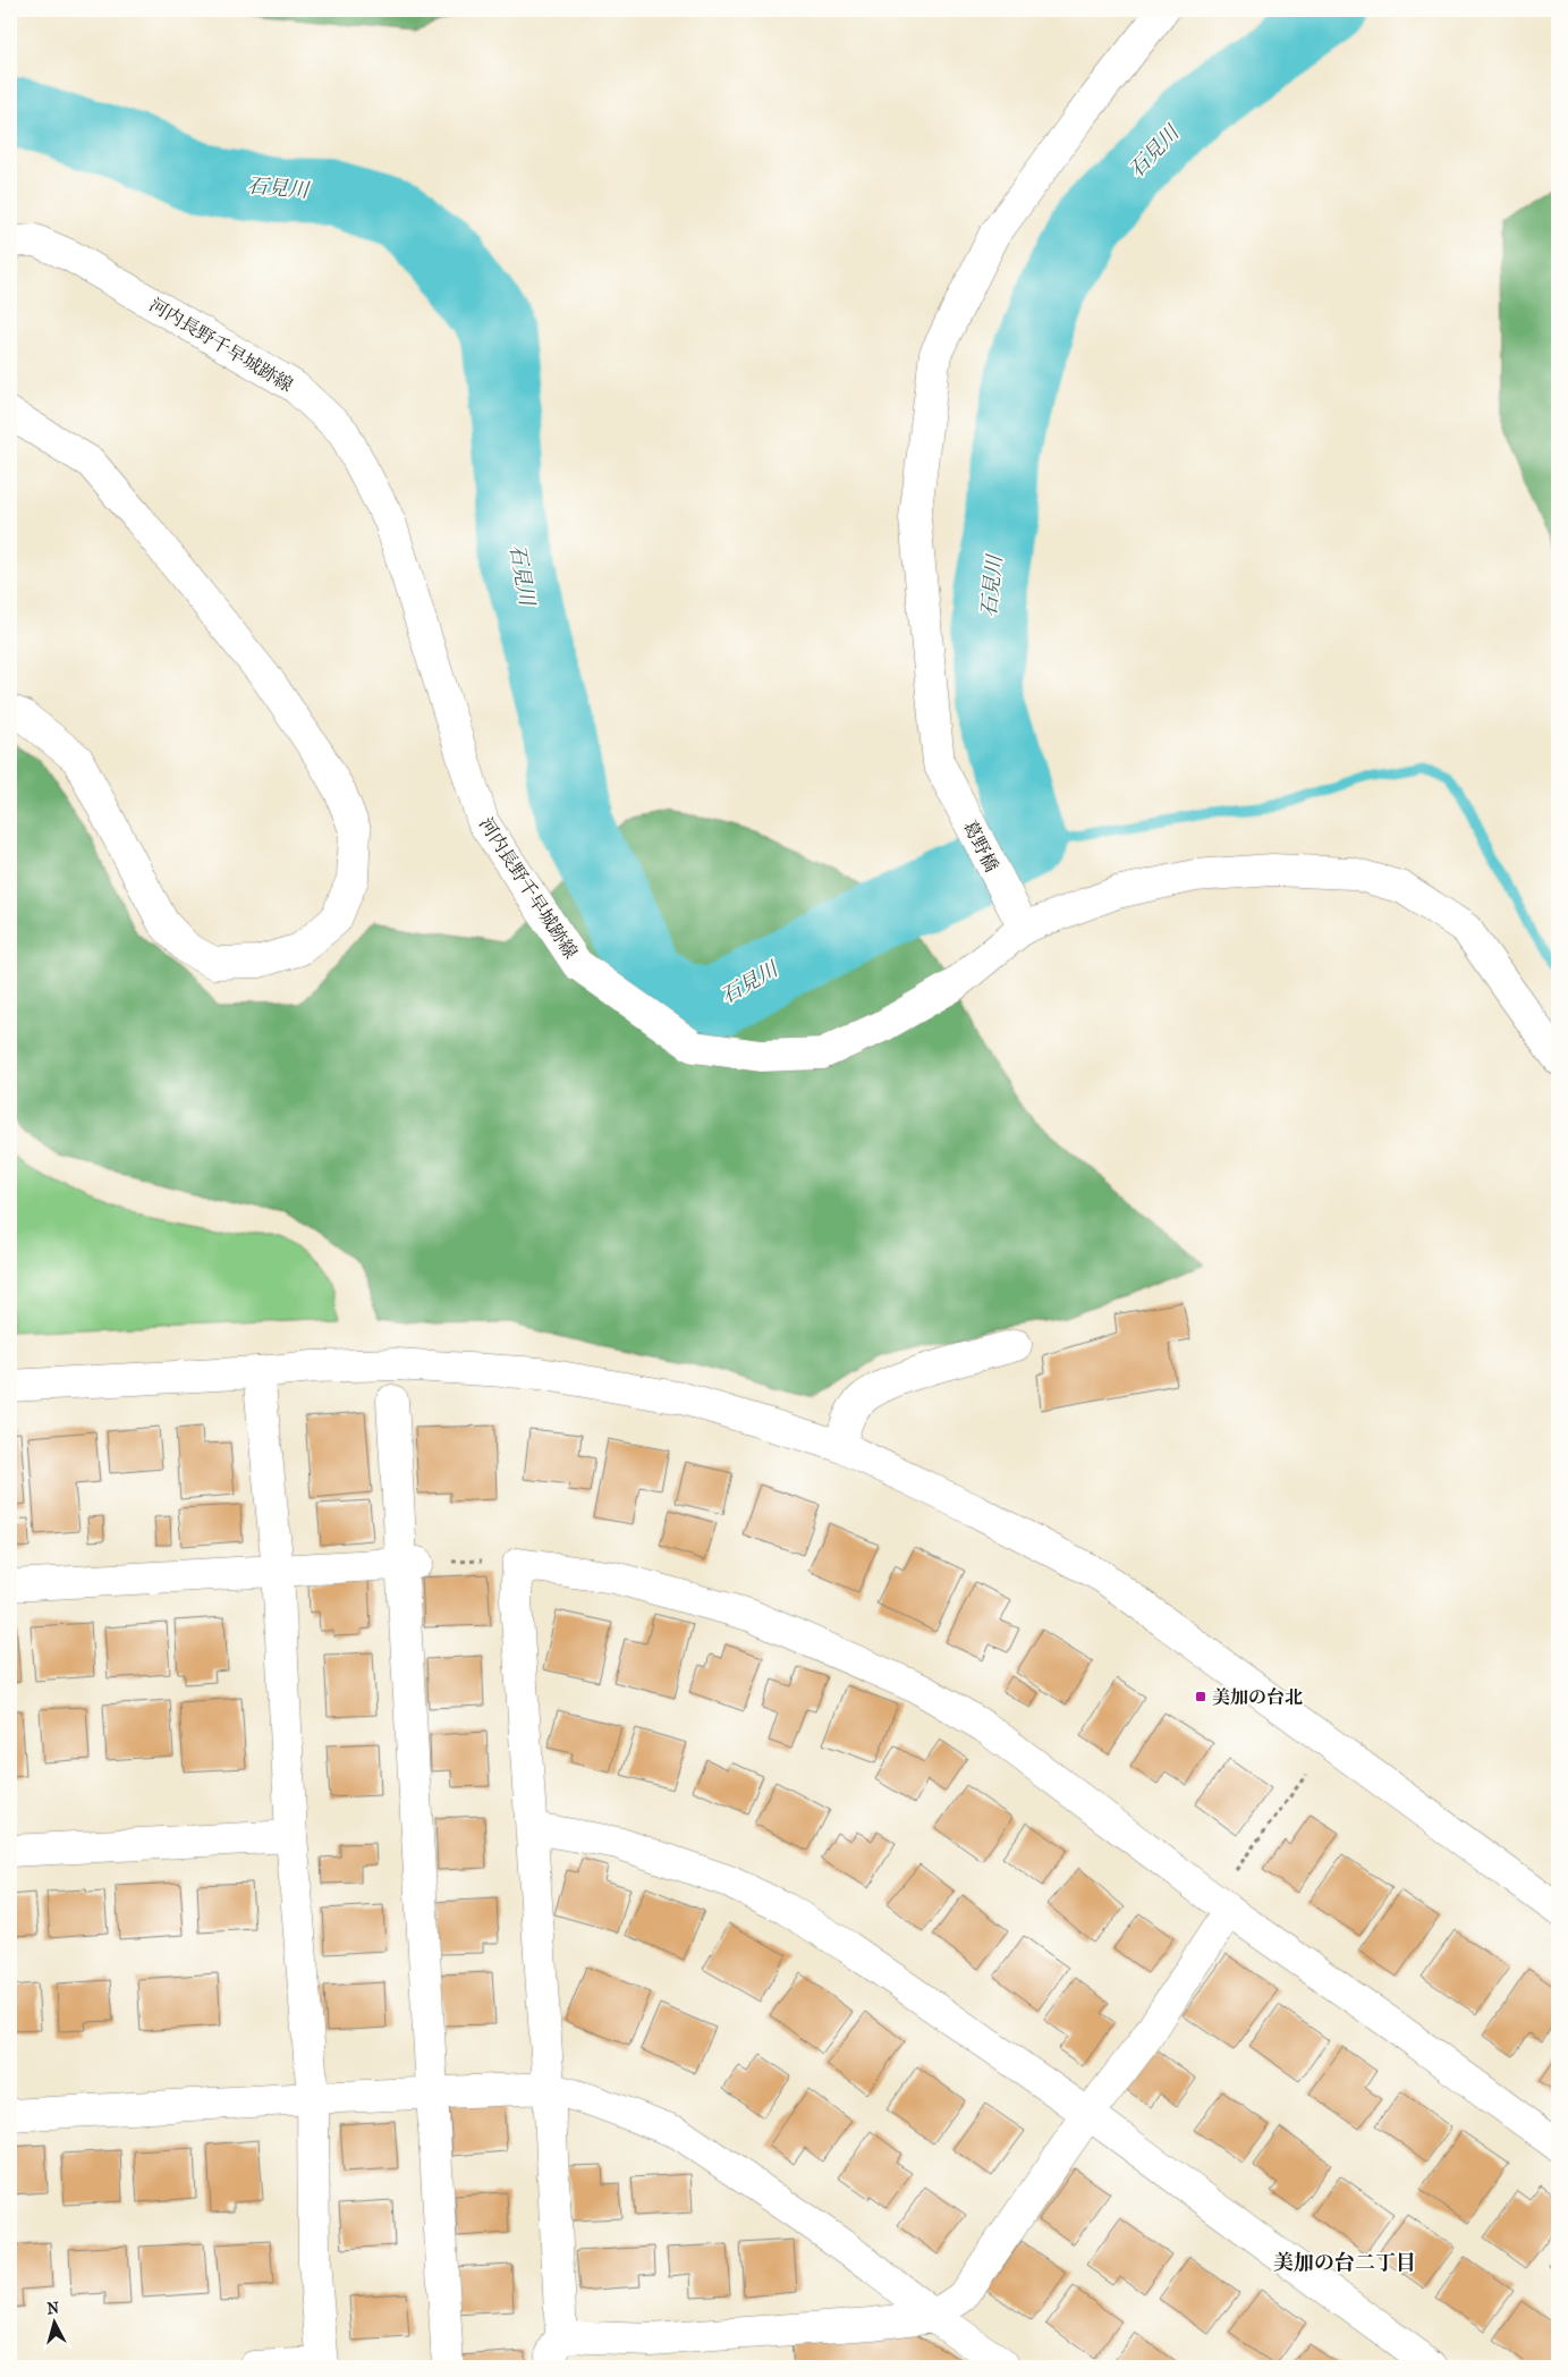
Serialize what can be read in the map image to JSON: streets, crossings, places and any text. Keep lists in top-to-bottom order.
{
  "streets": {
    "street": ["河内長野千早城跡線", "葛野橋"]
  },
  "crossings": [
    ["河内長野千早城跡線", "葛野橋"]
  ],
  "districts": ["美加の台二丁目"],
  "water": ["石見川"],
  "places": {
    "transit": ["美加の台北"]
  },
  "north": "top"
}
